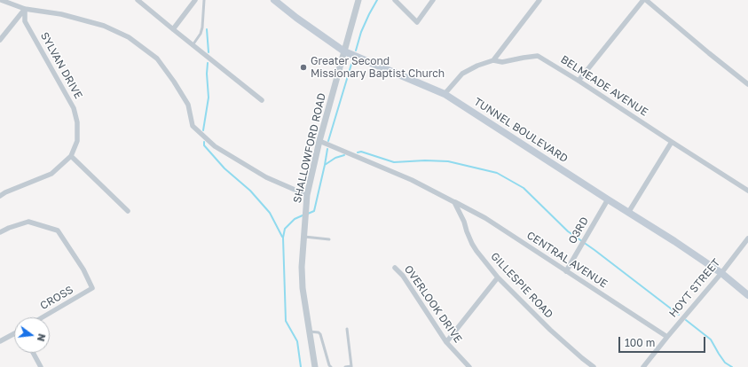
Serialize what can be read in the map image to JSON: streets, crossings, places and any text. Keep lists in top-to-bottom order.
{
  "streets": {
    "main road": ["TUNNEL BOULEVARD"],
    "street": [
      "SYLVAN DRIVE",
      "BELMEADE AVENUE",
      "SHALLOWFORD ROAD",
      "O3RD",
      "CENTRAL AVENUE",
      "GILLESPIE ROAD",
      "HOYT STREET",
      "CROSS",
      "OVERLOOK DRIVE"
    ]
  },
  "crossings": [
    ["BELMEADE AVENUE", "TUNNEL BOULEVARD"],
    ["TUNNEL BOULEVARD", "SHALLOWFORD ROAD"],
    ["TUNNEL BOULEVARD", "O3RD"],
    ["TUNNEL BOULEVARD", "HOYT STREET"],
    ["O3RD", "CENTRAL AVENUE"],
    ["CENTRAL AVENUE", "GILLESPIE ROAD"],
    ["CENTRAL AVENUE", "HOYT STREET"]
  ],
  "places": ["Greater Second Missionary Baptist Church"],
  "scale_bar": "100 m",
  "north": "right"
}
